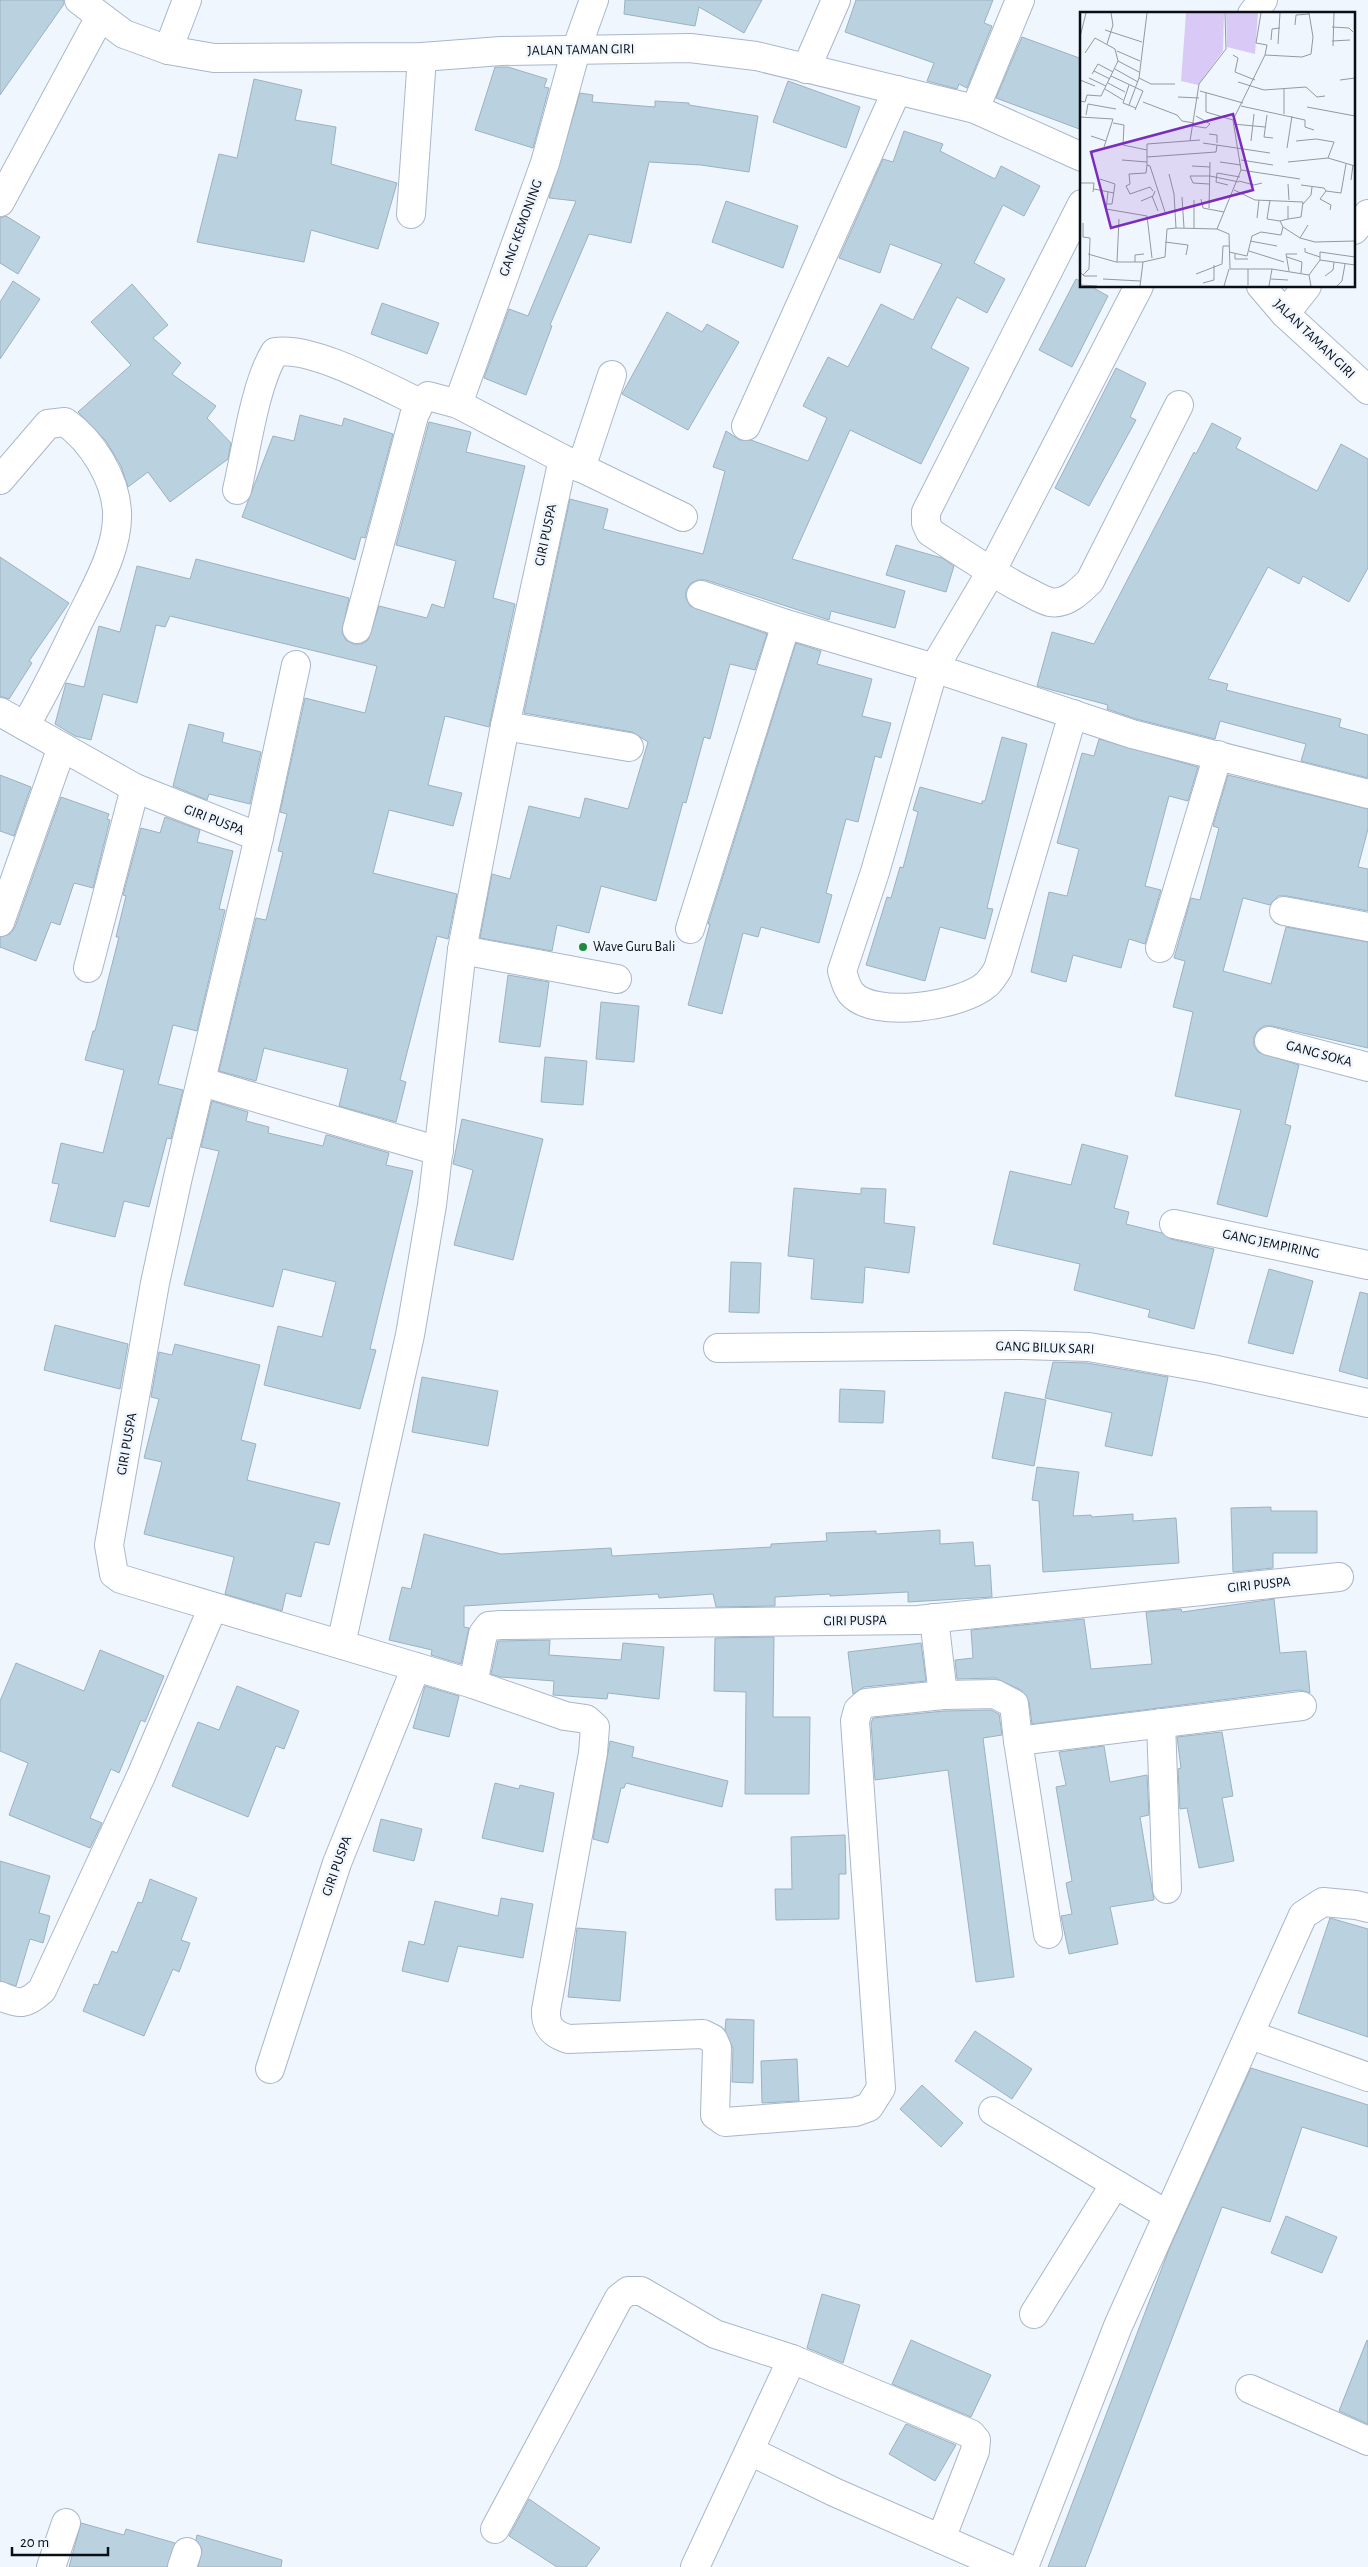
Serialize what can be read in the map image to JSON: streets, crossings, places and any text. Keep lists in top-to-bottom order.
{
  "streets": {
    "street": [
      "JALAN TAMAN GIRI",
      "GANG KEMONING",
      "GIRI PUSPA",
      "GANG SOKA",
      "GANG JEMPIRING",
      "GANG BILUK SARI"
    ]
  },
  "crossings": [
    ["JALAN TAMAN GIRI", "GANG KEMONING"]
  ],
  "places": ["Wave Guru Bali"],
  "scale_bar": "20 m"
}
